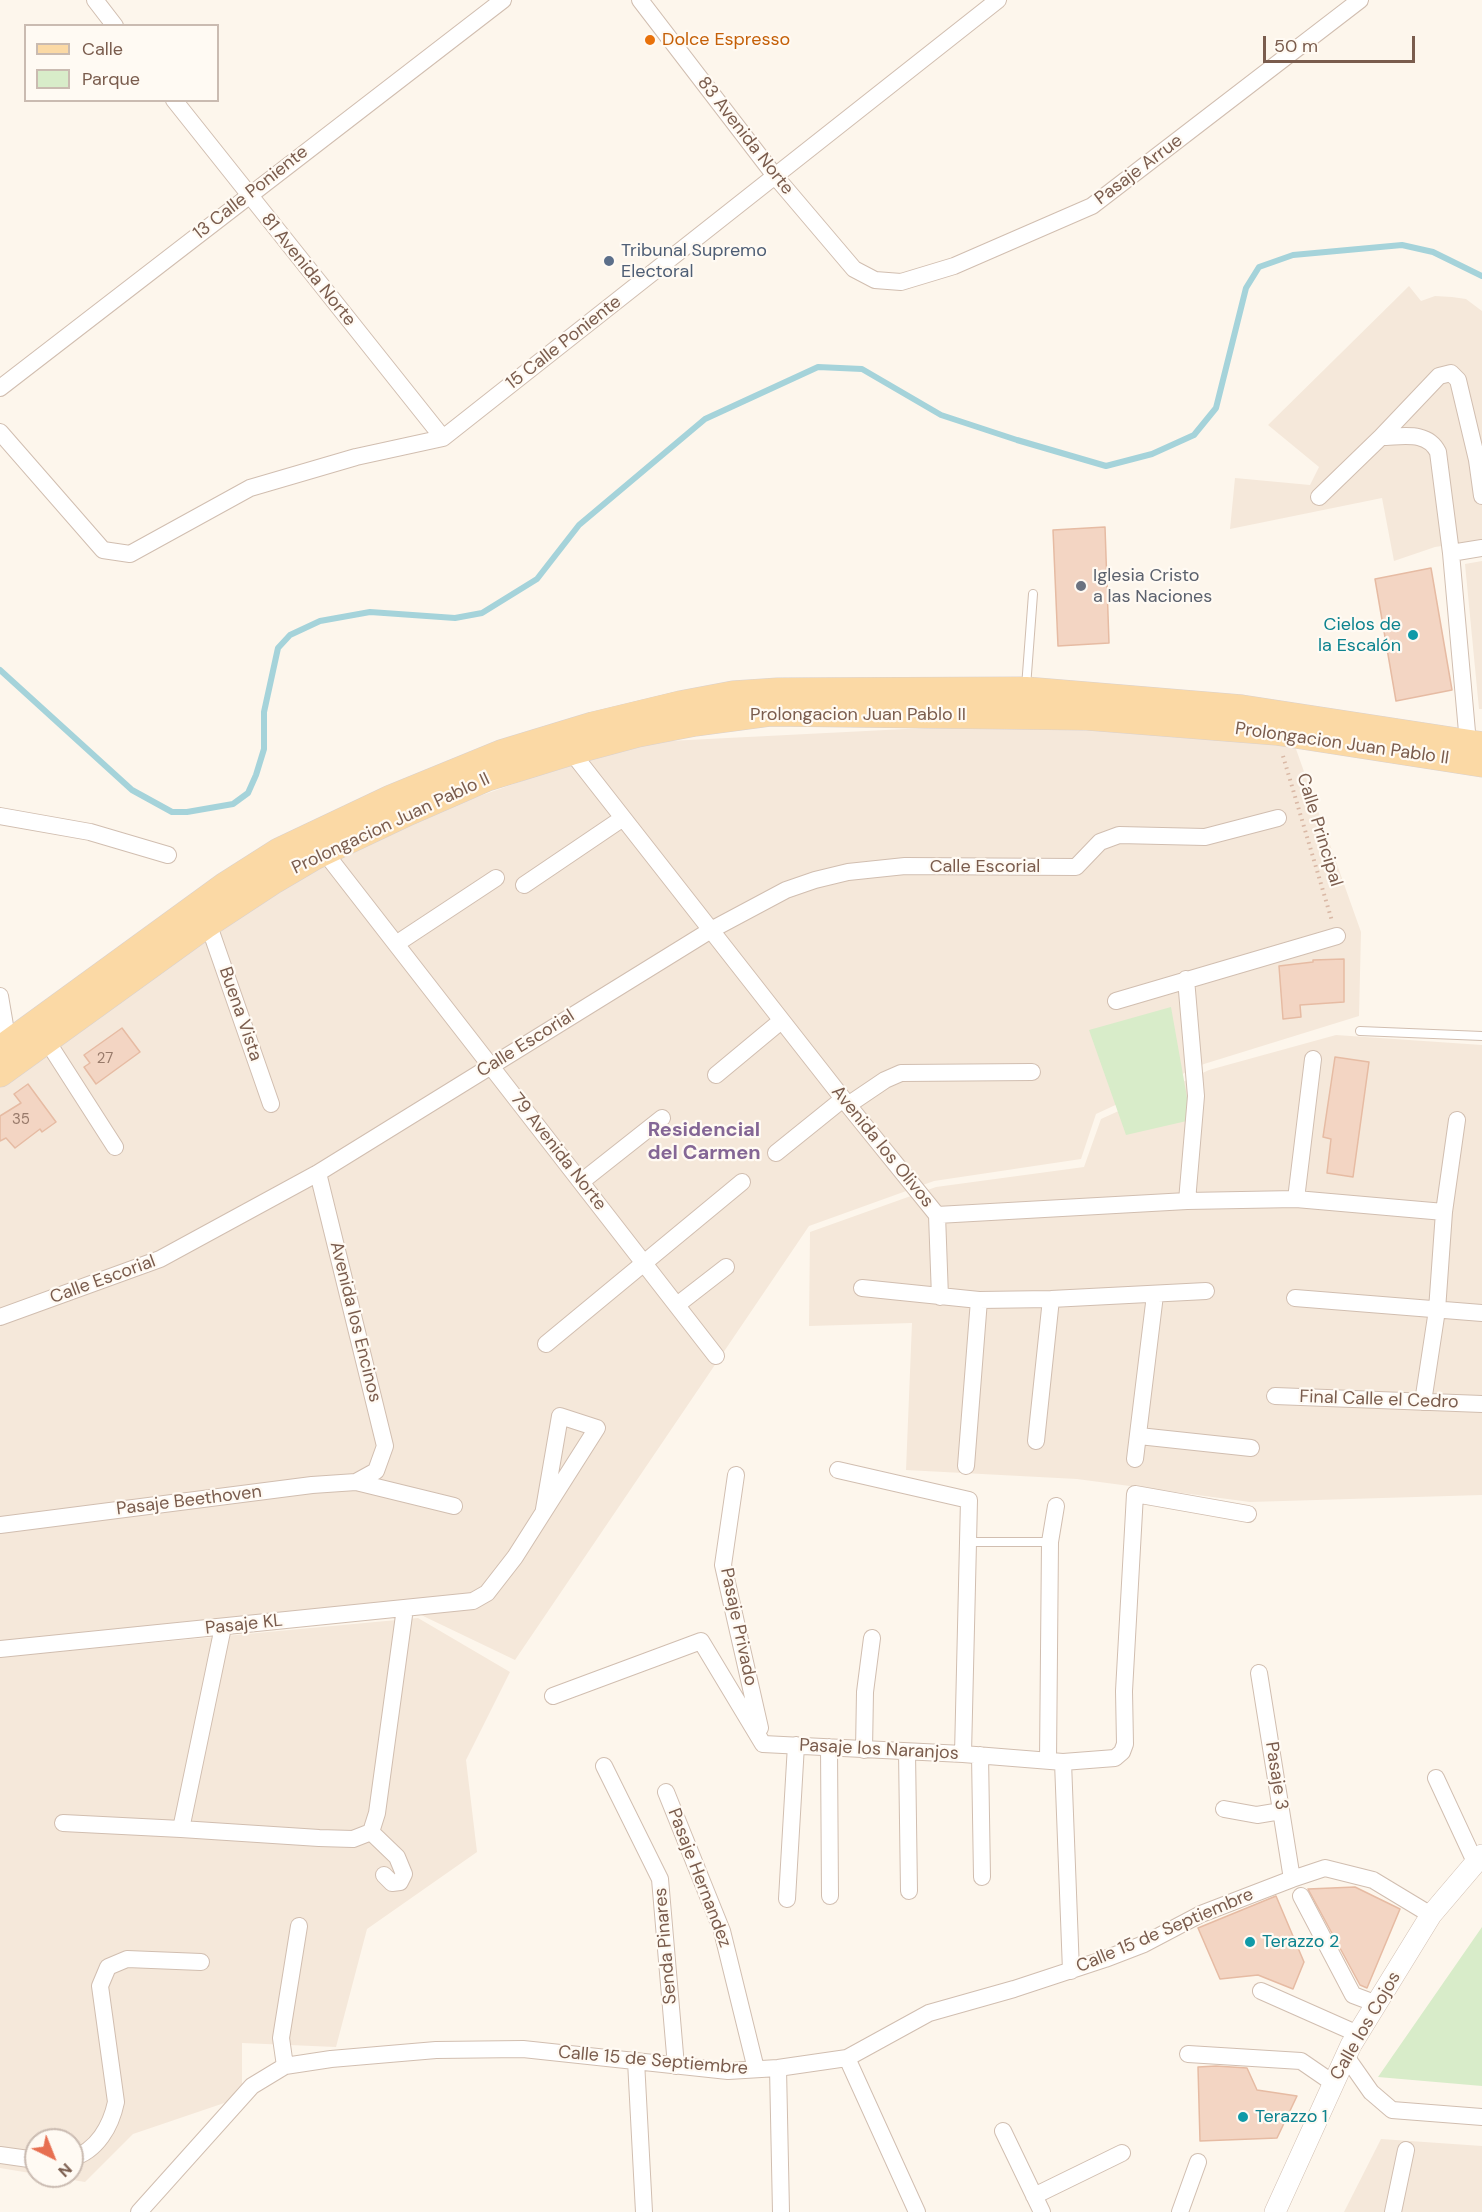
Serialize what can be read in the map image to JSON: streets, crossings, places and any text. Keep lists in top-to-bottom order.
{
  "streets": {
    "main road": ["Prolongacion Juan Pablo II"],
    "street": [
      "83 Avenida Norte",
      "Pasaje Arrue",
      "13 Calle Poniente",
      "81 Avenida Norte",
      "15 Calle Poniente",
      "Calle Escorial",
      "Buena Vista",
      "Avenida los Olivos",
      "79 Avenida Norte",
      "Avenida los Encinos",
      "Final Calle el Cedro",
      "Pasaje Beethoven",
      "Pasaje KL",
      "Pasaje Privado",
      "Pasaje los Naranjos",
      "Pasaje 3",
      "Pasaje Hernandez",
      "Calle 15 de Septiembre",
      "Senda Pinares",
      "Calle los Cojos"
    ],
    "path": ["Calle Principal"]
  },
  "crossings": [
    ["83 Avenida Norte", "Pasaje Arrue"],
    ["83 Avenida Norte", "15 Calle Poniente"],
    ["13 Calle Poniente", "81 Avenida Norte"],
    ["81 Avenida Norte", "15 Calle Poniente"],
    ["Prolongacion Juan Pablo II", "Calle Principal"],
    ["Prolongacion Juan Pablo II", "Buena Vista"],
    ["Prolongacion Juan Pablo II", "Avenida los Olivos"],
    ["Prolongacion Juan Pablo II", "79 Avenida Norte"],
    ["Calle Escorial", "Avenida los Olivos"],
    ["Calle Escorial", "79 Avenida Norte"],
    ["Calle Escorial", "Avenida los Encinos"],
    ["Avenida los Encinos", "Pasaje Beethoven"],
    ["Pasaje Privado", "Pasaje los Naranjos"],
    ["Pasaje 3", "Calle 15 de Septiembre"],
    ["Pasaje Hernandez", "Calle 15 de Septiembre"],
    ["Calle 15 de Septiembre", "Senda Pinares"],
    ["Calle 15 de Septiembre", "Calle los Cojos"]
  ],
  "districts": ["Residencial del Carmen"],
  "places": [
    "Dolce Espresso",
    "Tribunal Supremo Electoral",
    "Iglesia Cristo a las Naciones",
    "Cielos de la Escalón",
    "Terazzo 2",
    "Terazzo 1"
  ],
  "house_numbers": ["27", "35"],
  "legend": ["Calle", "Parque"],
  "scale_bar": "50 m",
  "north": "bottom right"
}
